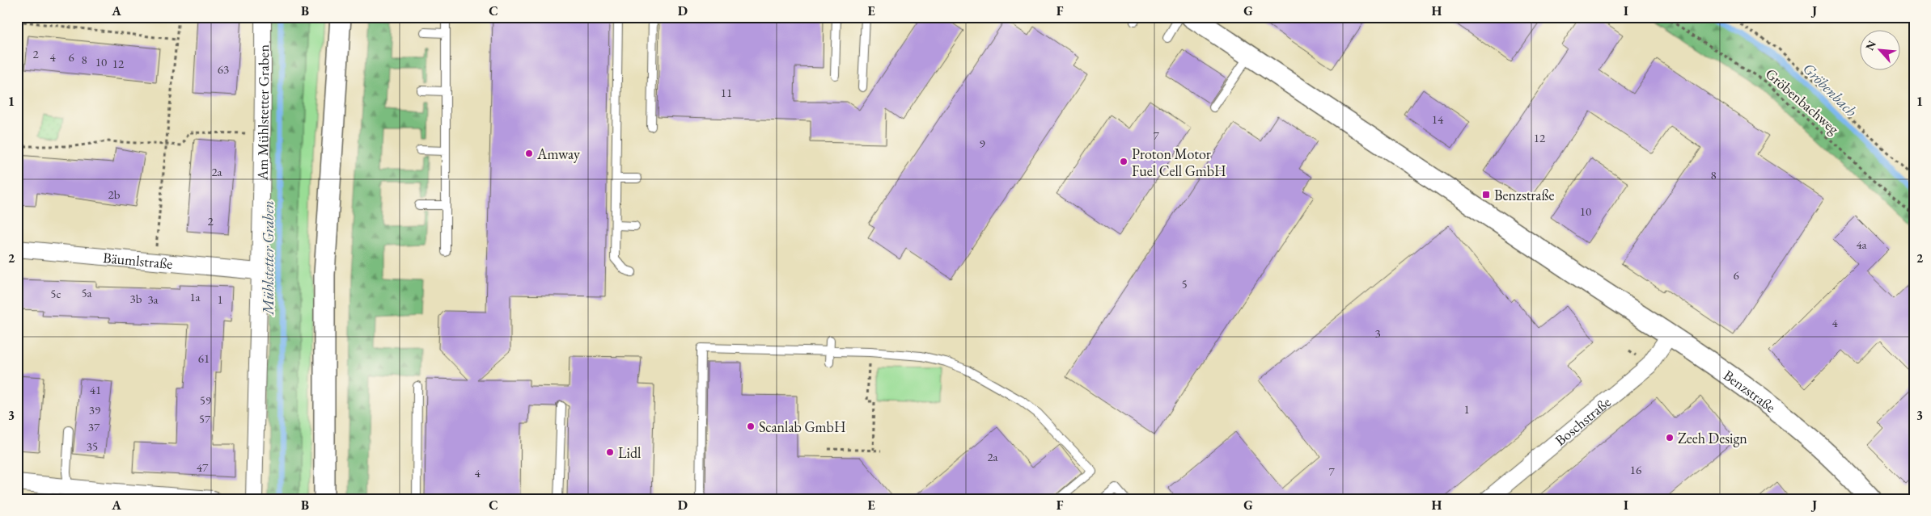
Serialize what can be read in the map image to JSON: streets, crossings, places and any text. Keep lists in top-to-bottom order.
{
  "streets": {
    "street": [
      "Am Mühlstetter Graben",
      "Bäumlstraße",
      "Benzstraße",
      "Boschstraße"
    ],
    "path": ["Gröbenbachweg"]
  },
  "crossings": [
    ["Am Mühlstetter Graben", "Bäumlstraße"],
    ["Benzstraße", "Boschstraße"]
  ],
  "water": ["Gröbenbach", "Mühlstetter Graben"],
  "places": {
    "other": [
      "Amway",
      "Proton Motor Fuel Cell GmbH",
      "Scanlab GmbH",
      "Zeeh Design",
      "Lidl"
    ],
    "transit": ["Benzstraße"]
  },
  "house_numbers": [
    "2",
    "4",
    "6",
    "8",
    "10",
    "12",
    "63",
    "11",
    "14",
    "7",
    "12",
    "9",
    "2a",
    "8",
    "2b",
    "10",
    "2",
    "4a",
    "6",
    "5",
    "5a",
    "5c",
    "1a",
    "3b",
    "3a",
    "1",
    "4",
    "3",
    "61",
    "41",
    "59",
    "1",
    "39",
    "57",
    "37",
    "35",
    "2a",
    "47",
    "16",
    "7",
    "4"
  ],
  "north": "top left",
  "grid": {
    "columns": [
      "A",
      "B",
      "C",
      "D",
      "E",
      "F",
      "G",
      "H",
      "I",
      "J"
    ],
    "rows": ["1", "2", "3"]
  }
}
